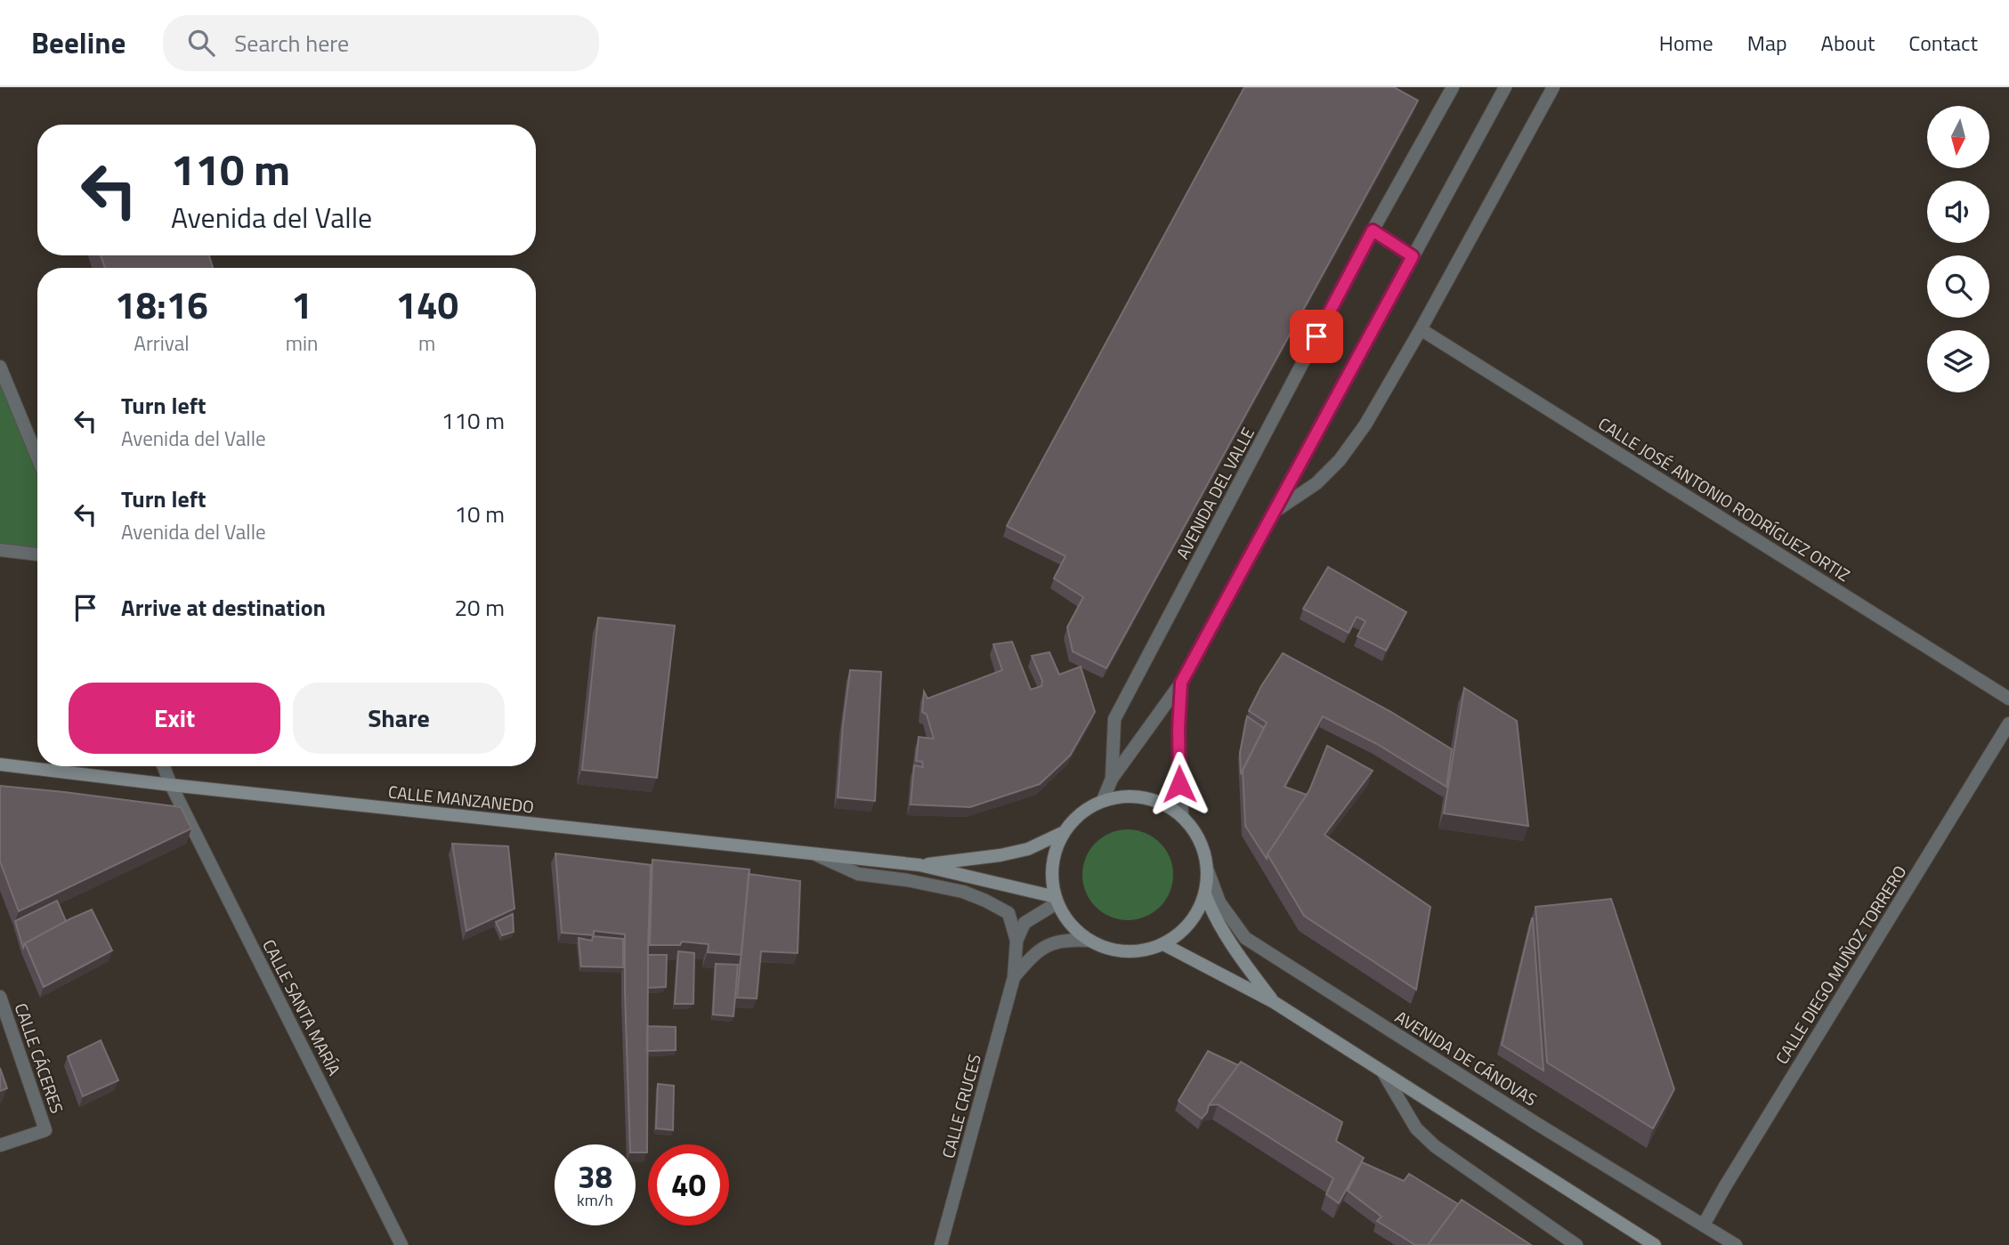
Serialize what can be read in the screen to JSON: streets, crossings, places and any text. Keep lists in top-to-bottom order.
{
  "streets": {
    "main road": ["CALLE MANZANEDO"],
    "street": [
      "AVENIDA DEL VALLE",
      "CALLE JOSÉ ANTONIO RODRÍGUEZ ORTIZ",
      "CALLE DIEGO MUÑOZ TORRERO",
      "CALLE SANTA MARÍA",
      "CALLE CÁCERES",
      "AVENIDA DE CÁNOVAS",
      "CALLE CRUCES"
    ]
  },
  "crossings": [
    ["CALLE MANZANEDO", "CALLE SANTA MARÍA"],
    ["CALLE MANZANEDO", "AVENIDA DE CÁNOVAS"],
    ["CALLE DIEGO MUÑOZ TORRERO", "AVENIDA DE CÁNOVAS"]
  ],
  "north": "bottom",
  "page": {
    "header": "Beeline",
    "search": "Search here",
    "nav": [
      "Home",
      "Map",
      "About",
      "Contact"
    ],
    "turn": ["110 m", "Avenida del Valle"],
    "eta": [
      "18:16",
      "Arrival",
      "1",
      "min",
      "140",
      "m"
    ],
    "list": [
      {
        "name": "Turn left",
        "note": "Avenida del Valle",
        "value": "110 m"
      },
      {
        "name": "Turn left",
        "note": "Avenida del Valle",
        "value": "10 m"
      },
      {
        "name": "Arrive at destination",
        "value": "20 m"
      }
    ],
    "buttons": ["Exit", "Share"],
    "speed": "38 km/h",
    "limit": "40"
  }
}
